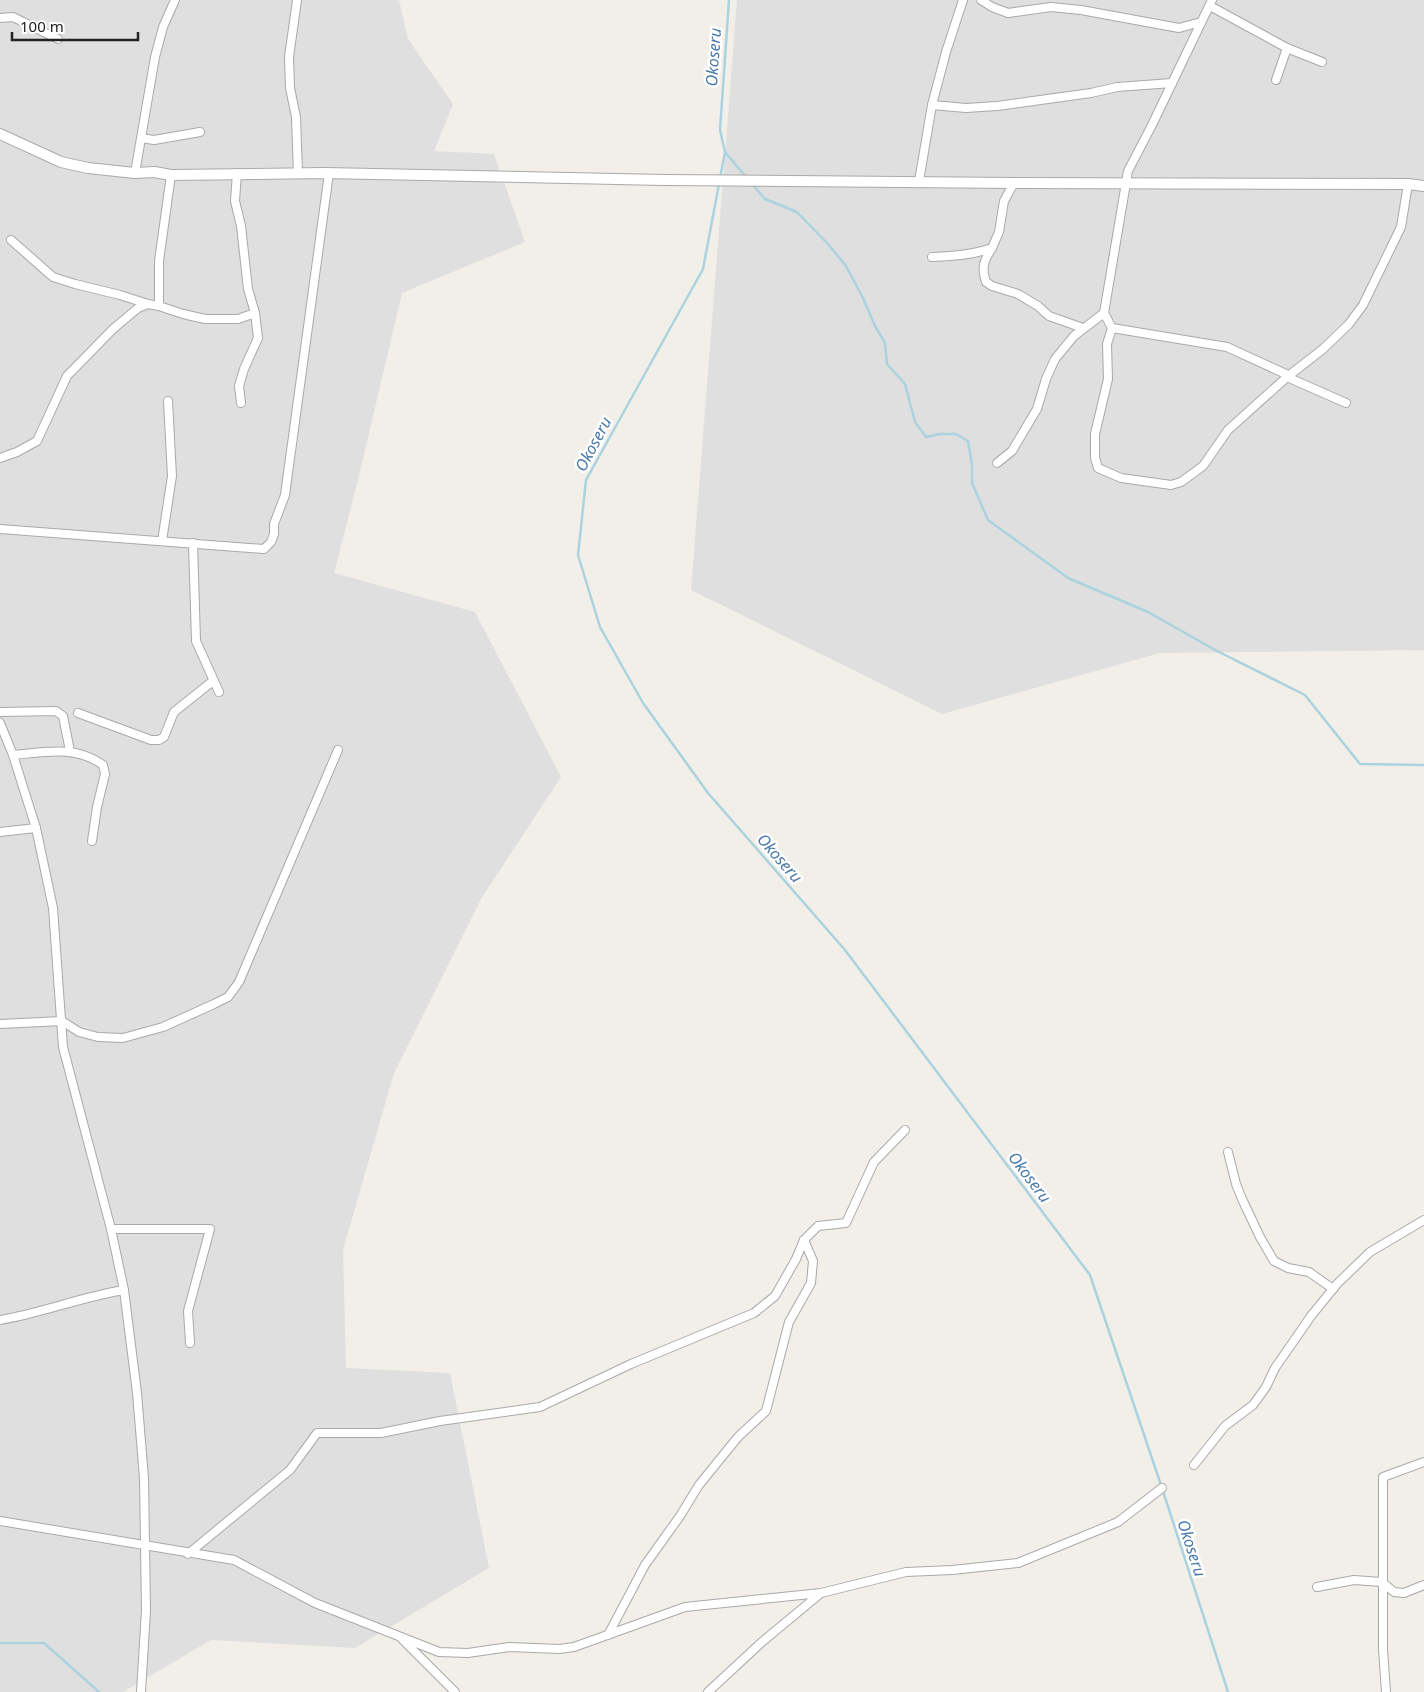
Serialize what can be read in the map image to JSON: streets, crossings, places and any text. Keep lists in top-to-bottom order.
{
  "water": ["Okoseru"],
  "scale_bar": "100 m"
}
